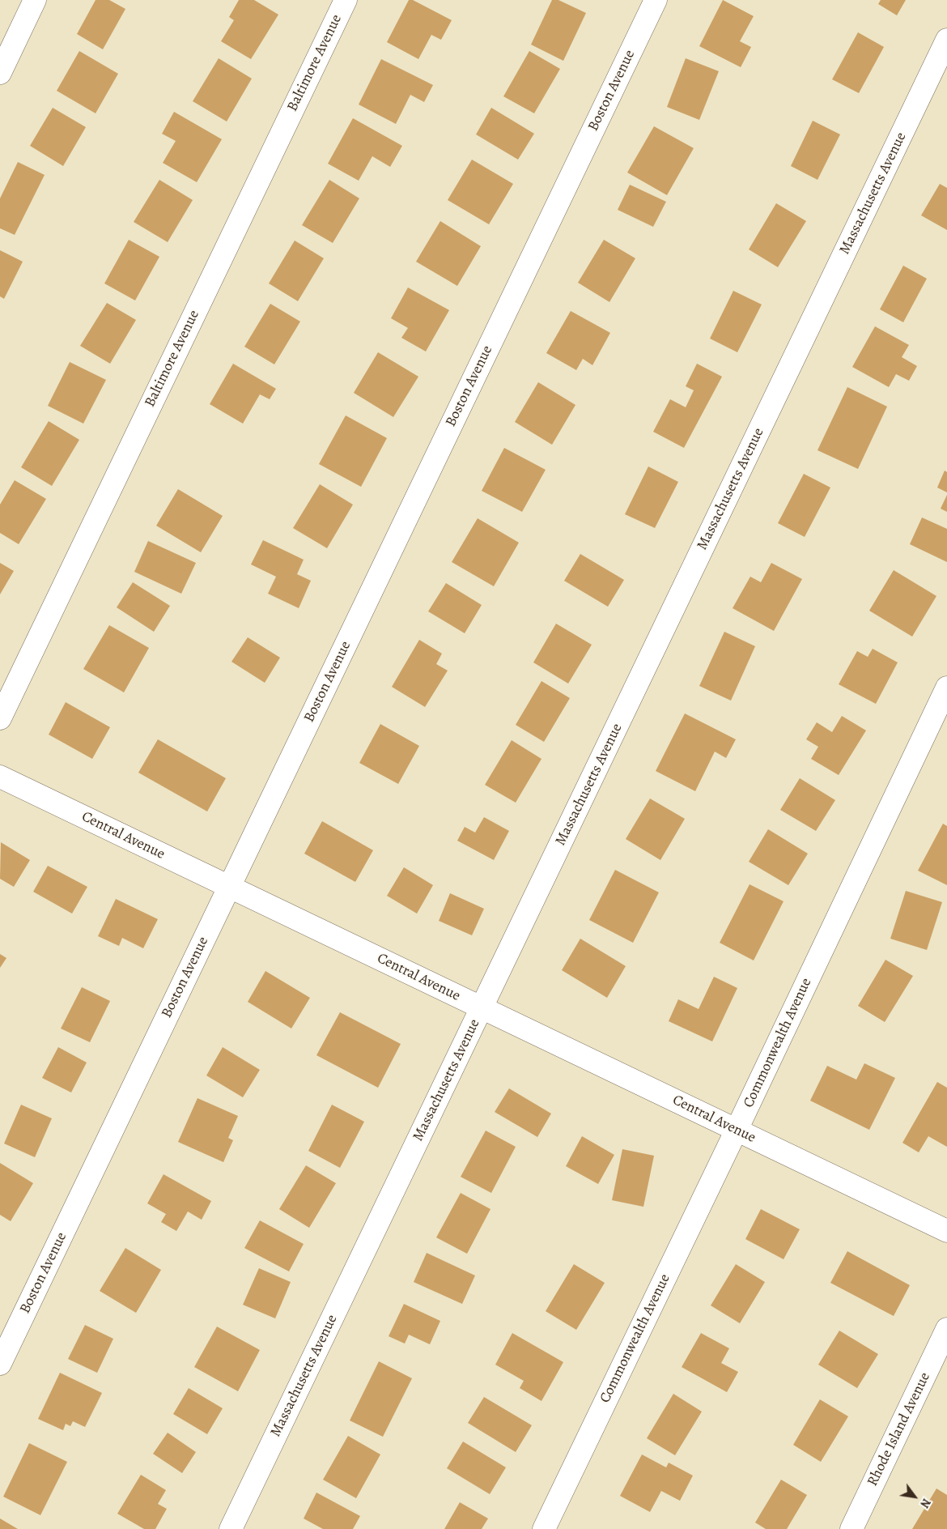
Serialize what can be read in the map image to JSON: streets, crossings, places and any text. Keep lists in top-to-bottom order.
{
  "streets": {
    "street": [
      "Baltimore Avenue",
      "Boston Avenue",
      "Massachusetts Avenue",
      "Central Avenue",
      "Commonwealth Avenue",
      "Rhode Island Avenue"
    ]
  },
  "crossings": [
    ["Boston Avenue", "Central Avenue"],
    ["Massachusetts Avenue", "Central Avenue"],
    ["Central Avenue", "Commonwealth Avenue"]
  ],
  "north": "bottom right"
}
